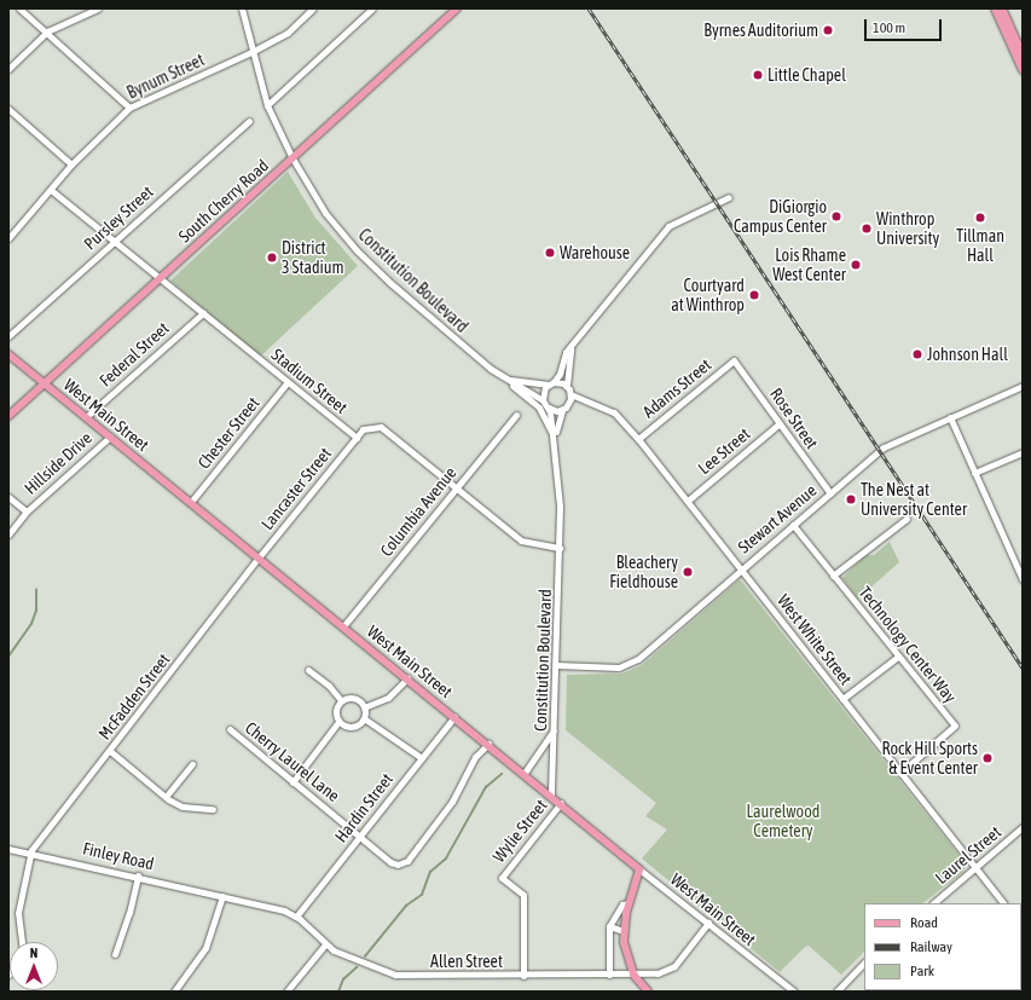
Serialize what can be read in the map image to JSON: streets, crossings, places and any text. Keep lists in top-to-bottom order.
{
  "streets": {
    "main road": ["South Cherry Road", "West Main Street"],
    "street": [
      "Bynum Street",
      "Pursley Street",
      "Constitution Boulevard",
      "Federal Street",
      "Stadium Street",
      "Adams Street",
      "Rose Street",
      "Chester Street",
      "Lee Street",
      "Hillside Drive",
      "Lancaster Street",
      "Columbia Avenue",
      "Stewart Avenue",
      "West White Street",
      "Technology Center Way",
      "McFadden Street",
      "Cherry Laurel Lane",
      "Hardin Street",
      "Wylie Street",
      "Laurel Street",
      "Finley Road",
      "Allen Street"
    ]
  },
  "crossings": [
    ["Bynum Street", "Constitution Boulevard"],
    ["Bynum Street", "Stadium Street"],
    ["South Cherry Road", "Constitution Boulevard"],
    ["South Cherry Road", "Stadium Street"],
    ["South Cherry Road", "West Main Street"],
    ["Pursley Street", "Stadium Street"],
    ["Constitution Boulevard", "West Main Street"],
    ["Constitution Boulevard", "Stewart Avenue"],
    ["Constitution Boulevard", "West White Street"],
    ["Federal Street", "Stadium Street"],
    ["Federal Street", "West Main Street"],
    ["Stadium Street", "Chester Street"],
    ["Stadium Street", "Lancaster Street"],
    ["Adams Street", "Rose Street"],
    ["Adams Street", "West White Street"],
    ["West Main Street", "Chester Street"],
    ["West Main Street", "Hillside Drive"],
    ["West Main Street", "Lancaster Street"],
    ["West Main Street", "Columbia Avenue"],
    ["West Main Street", "McFadden Street"],
    ["West Main Street", "Cherry Laurel Lane"],
    ["West Main Street", "Hardin Street"],
    ["West Main Street", "Wylie Street"],
    ["West Main Street", "Allen Street"],
    ["Rose Street", "Lee Street"],
    ["Rose Street", "Stewart Avenue"],
    ["Lee Street", "West White Street"],
    ["Lancaster Street", "McFadden Street"],
    ["Stewart Avenue", "West White Street"],
    ["Stewart Avenue", "Technology Center Way"],
    ["West White Street", "Technology Center Way"],
    ["West White Street", "Laurel Street"],
    ["McFadden Street", "Finley Road"],
    ["Cherry Laurel Lane", "Hardin Street"],
    ["Hardin Street", "Allen Street"],
    ["Wylie Street", "Allen Street"],
    ["Finley Road", "Allen Street"]
  ],
  "parks": ["Laurelwood Cemetery"],
  "places": [
    "Byrnes Auditorium",
    "Little Chapel",
    "DiGiorgio Campus Center",
    "Tillman Hall",
    "Winthrop University",
    "Warehouse",
    "District 3 Stadium",
    "Lois Rhame West Center",
    "Courtyard at Winthrop",
    "Johnson Hall",
    "The Nest at University Center",
    "Bleachery Fieldhouse",
    "Rock Hill Sports & Event Center"
  ],
  "legend": ["Road", "Railway", "Park"],
  "scale_bar": "100 m",
  "north": "top"
}
